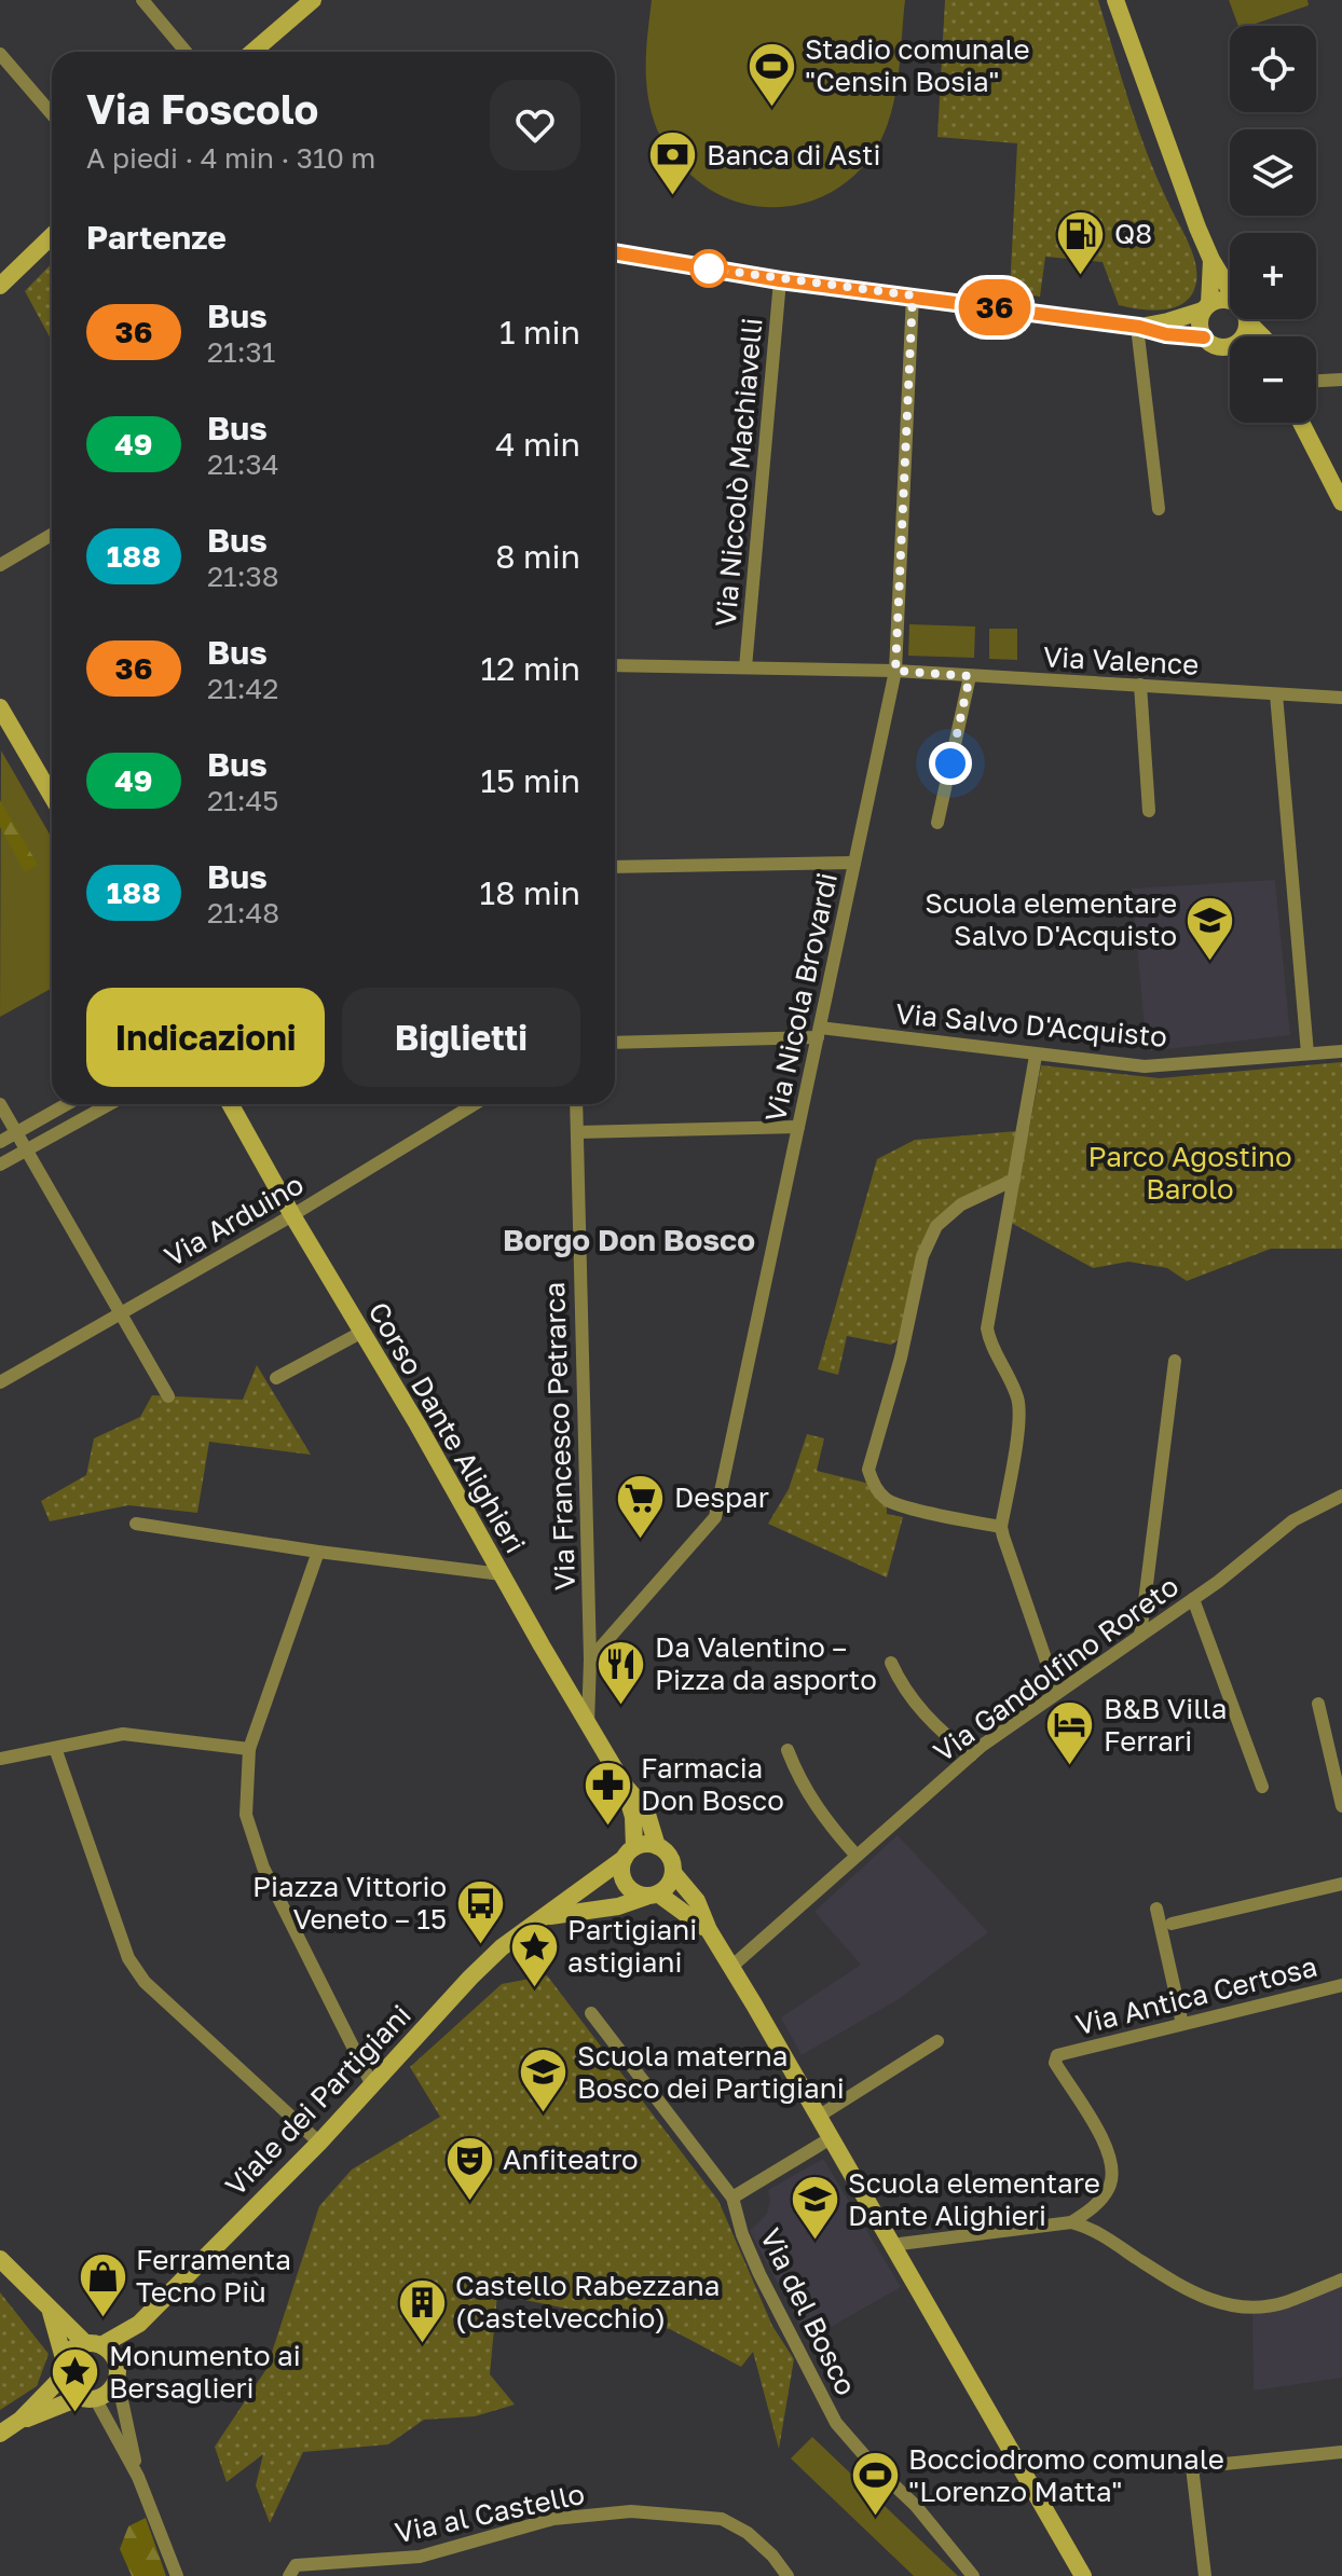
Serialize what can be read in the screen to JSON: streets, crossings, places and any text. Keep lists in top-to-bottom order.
{
  "streets": {
    "street": [
      "Via Niccolò Machiavelli",
      "Via Valence",
      "Via Nicola Brovardi",
      "Via Salvo D'Acquisto",
      "Via Arduino",
      "Corso Dante Alighieri",
      "Via Francesco Petrarca",
      "Via Gandolfino Roreto",
      "Via Antica Certosa",
      "Viale dei Partigiani",
      "Via del Bosco",
      "Via al Castello"
    ]
  },
  "crossings": [
    ["Via Niccolò Machiavelli", "Via Valence"],
    ["Via Valence", "Via Nicola Brovardi"],
    ["Via Nicola Brovardi", "Via Salvo D'Acquisto"],
    ["Via Nicola Brovardi", "Via Francesco Petrarca"],
    ["Via Arduino", "Corso Dante Alighieri"],
    ["Corso Dante Alighieri", "Via Francesco Petrarca"],
    ["Corso Dante Alighieri", "Viale dei Partigiani"]
  ],
  "districts": ["Borgo Don Bosco"],
  "parks": ["Parco Agostino Barolo"],
  "places": {
    "sports": ["Stadio comunale \"Censin Bosia\"", "Bocciodromo comunale \"Lorenzo Matta\""],
    "bank": ["Banca di Asti"],
    "fuel station": ["Q8"],
    "school or university": ["Scuola elementare Salvo D'Acquisto", "Scuola materna Bosco dei Partigiani", "Scuola elementare Dante Alighieri"],
    "supermarket": ["Despar"],
    "restaurant": ["Da Valentino – Pizza da asporto"],
    "hotel": ["B&B Villa Ferrari"],
    "pharmacy": ["Farmacia Don Bosco"],
    "bus stop": ["Piazza Vittorio Veneto – 15"],
    "place": ["Partigiani astigiani", "Monumento ai Bersaglieri"],
    "theatre": ["Anfiteatro"],
    "shop": ["Ferramenta Tecno Più"],
    "building": ["Castello Rabezzana (Castelvecchio)"]
  },
  "lines": ["bus line 36"],
  "page": {
    "on_map": "36",
    "map_buttons": ["+", "−"],
    "heading": [
      ["Via Foscolo", "A piedi · 4 min · 310 m"],
      "Partenze"
    ],
    "list": [
      {
        "mark": "36",
        "name": "Bus",
        "note": "21:31",
        "value": "1 min"
      },
      {
        "mark": "49",
        "name": "Bus",
        "note": "21:34",
        "value": "4 min"
      },
      {
        "mark": "188",
        "name": "Bus",
        "note": "21:38",
        "value": "8 min"
      },
      {
        "mark": "36",
        "name": "Bus",
        "note": "21:42",
        "value": "12 min"
      },
      {
        "mark": "49",
        "name": "Bus",
        "note": "21:45",
        "value": "15 min"
      },
      {
        "mark": "188",
        "name": "Bus",
        "note": "21:48",
        "value": "18 min"
      }
    ],
    "buttons": ["Indicazioni", "Biglietti"]
  }
}
